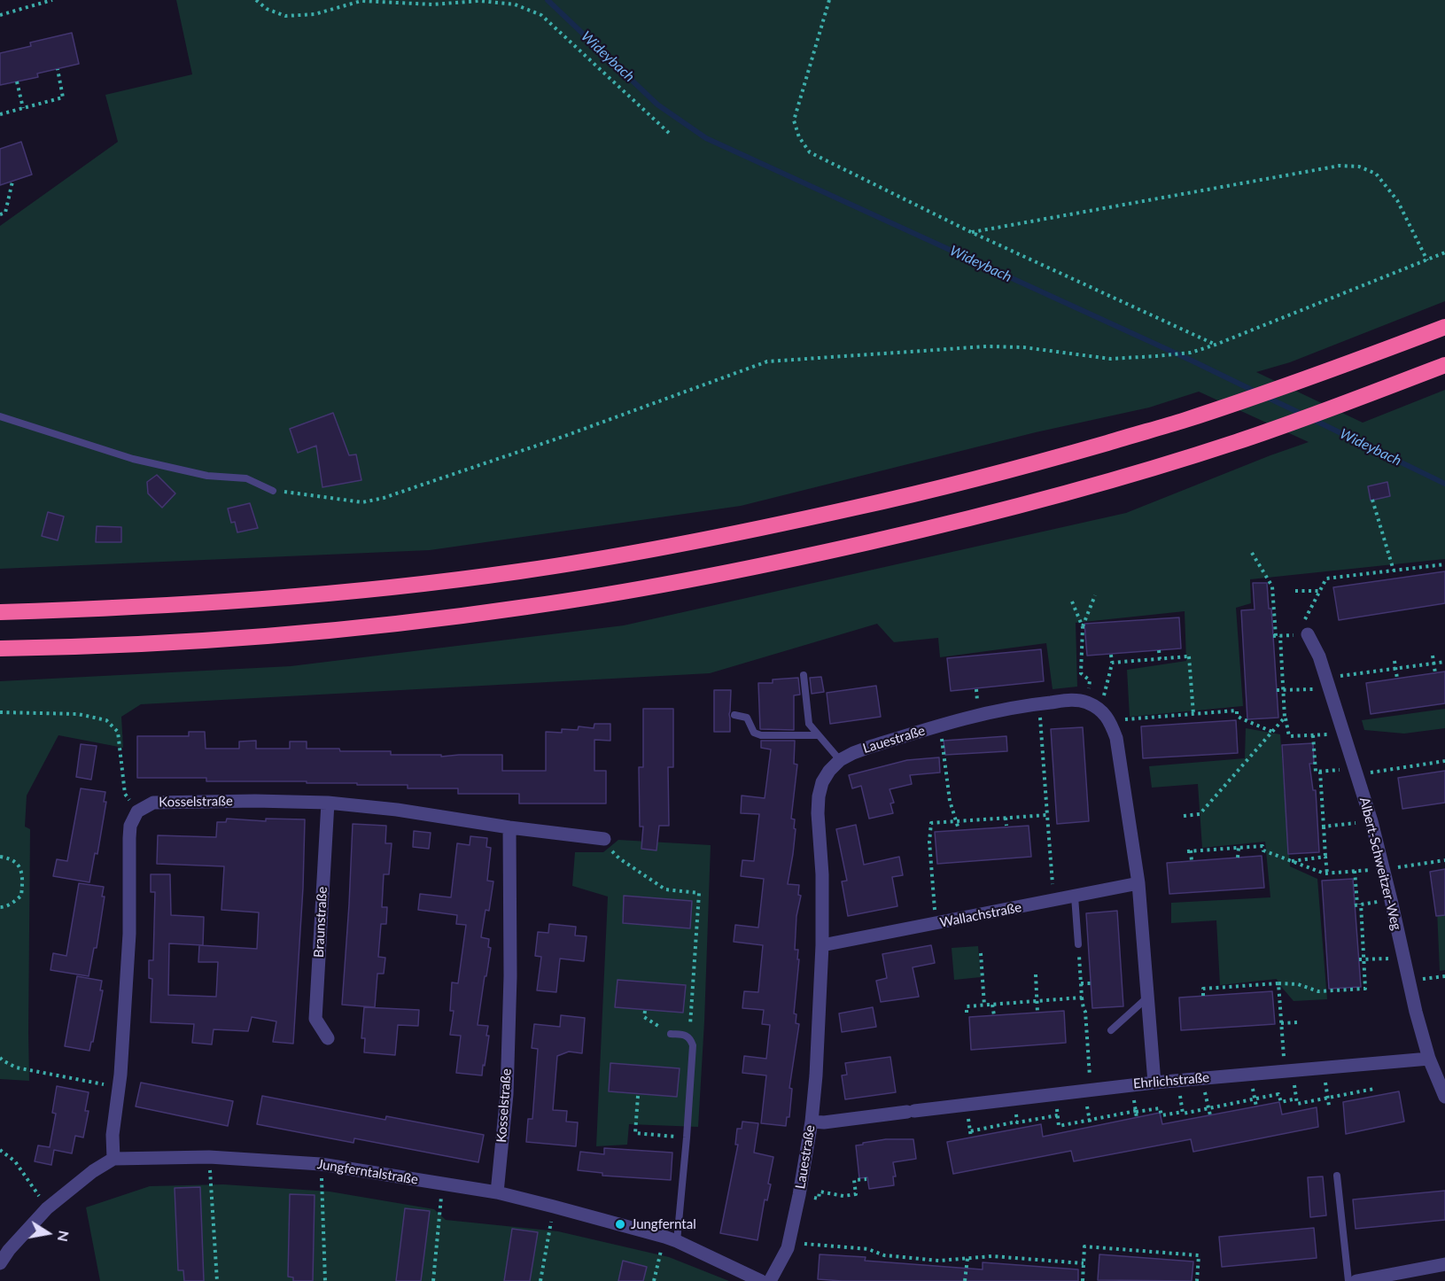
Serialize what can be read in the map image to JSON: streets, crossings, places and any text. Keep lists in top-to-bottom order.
{
  "streets": {
    "street": [
      "Lauestraße",
      "Kosselstraße",
      "Albert-Schweitzer-Weg",
      "Wallachstraße",
      "Braunstraße",
      "Ehrlichstraße",
      "Jungferntalstraße"
    ]
  },
  "crossings": [
    ["Lauestraße", "Wallachstraße"],
    ["Lauestraße", "Ehrlichstraße"],
    ["Kosselstraße", "Braunstraße"],
    ["Kosselstraße", "Jungferntalstraße"],
    ["Albert-Schweitzer-Weg", "Ehrlichstraße"]
  ],
  "water": ["Wideybach"],
  "places": ["Jungferntal"],
  "north": "right"
}
